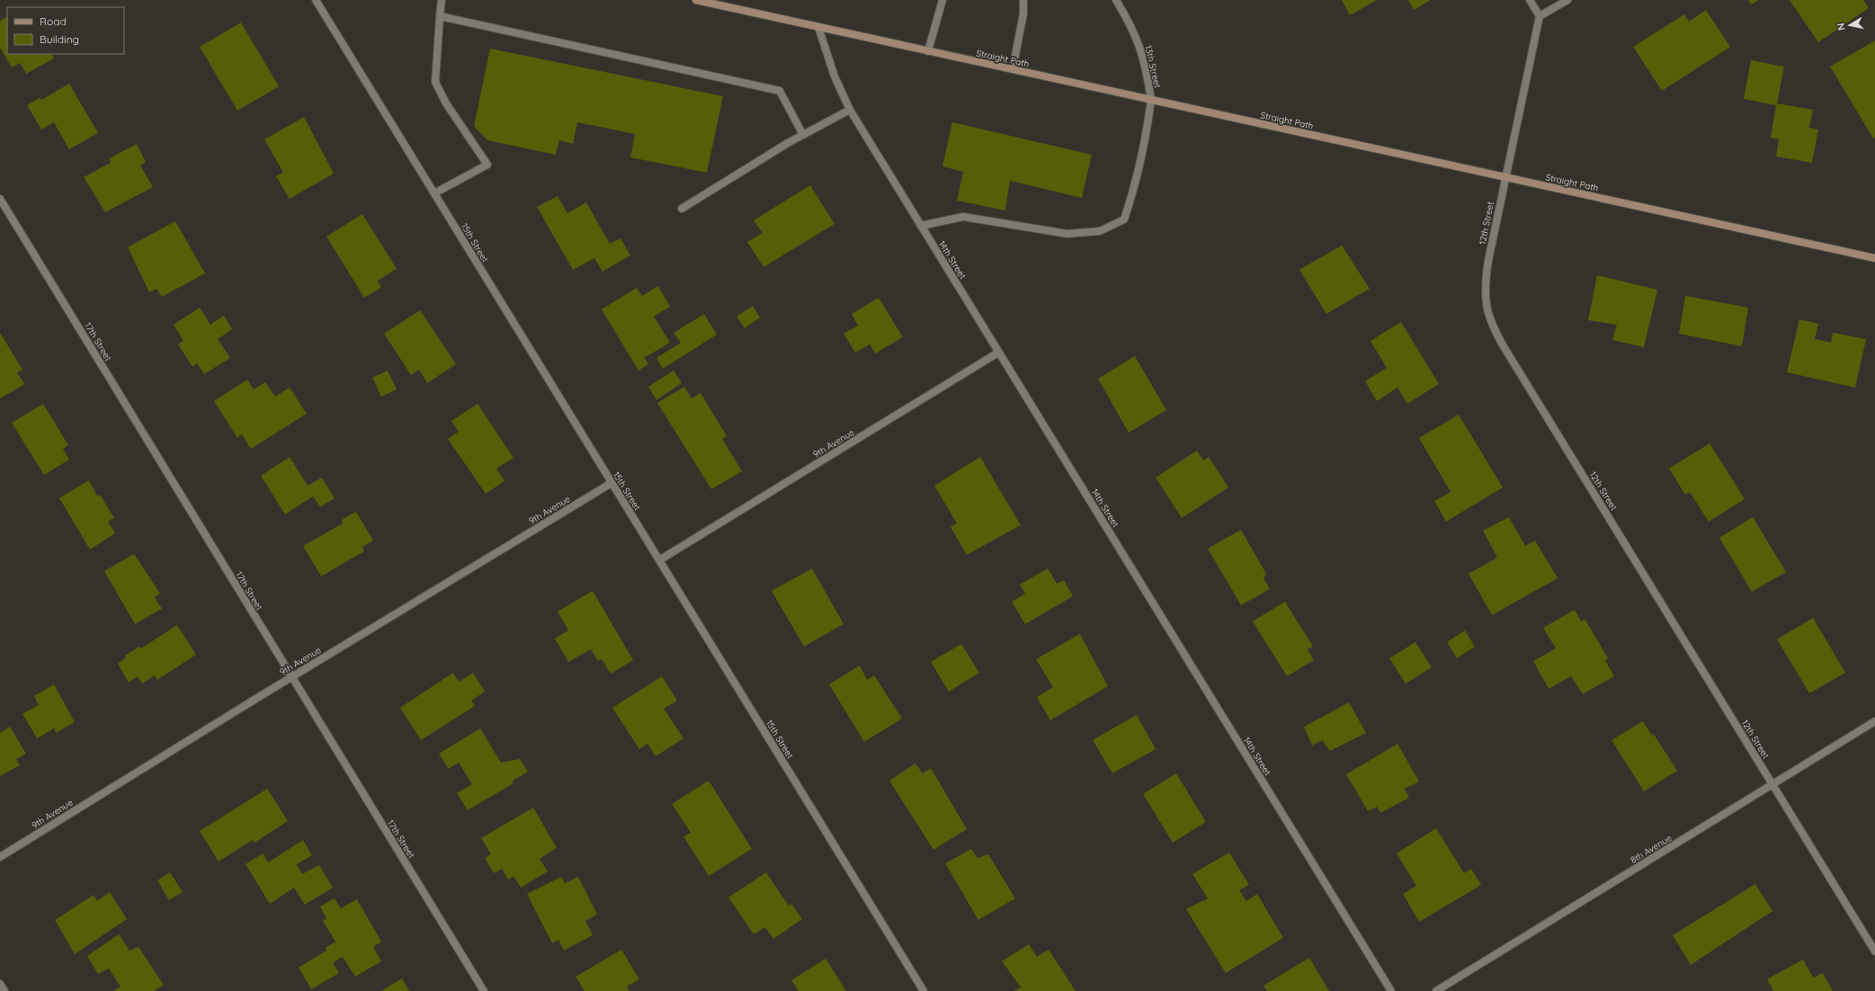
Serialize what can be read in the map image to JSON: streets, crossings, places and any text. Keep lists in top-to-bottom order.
{
  "streets": {
    "main road": ["Straight Path"],
    "street": [
      "13th Street",
      "12th Street",
      "15th Street",
      "14th Street",
      "17th Street",
      "9th Avenue",
      "8th Avenue"
    ]
  },
  "crossings": [
    ["Straight Path", "13th Street"],
    ["Straight Path", "12th Street"],
    ["Straight Path", "14th Street"],
    ["13th Street", "14th Street"],
    ["12th Street", "8th Avenue"],
    ["15th Street", "9th Avenue"],
    ["14th Street", "9th Avenue"],
    ["17th Street", "9th Avenue"]
  ],
  "legend": ["Road", "Building"],
  "north": "left"
}
